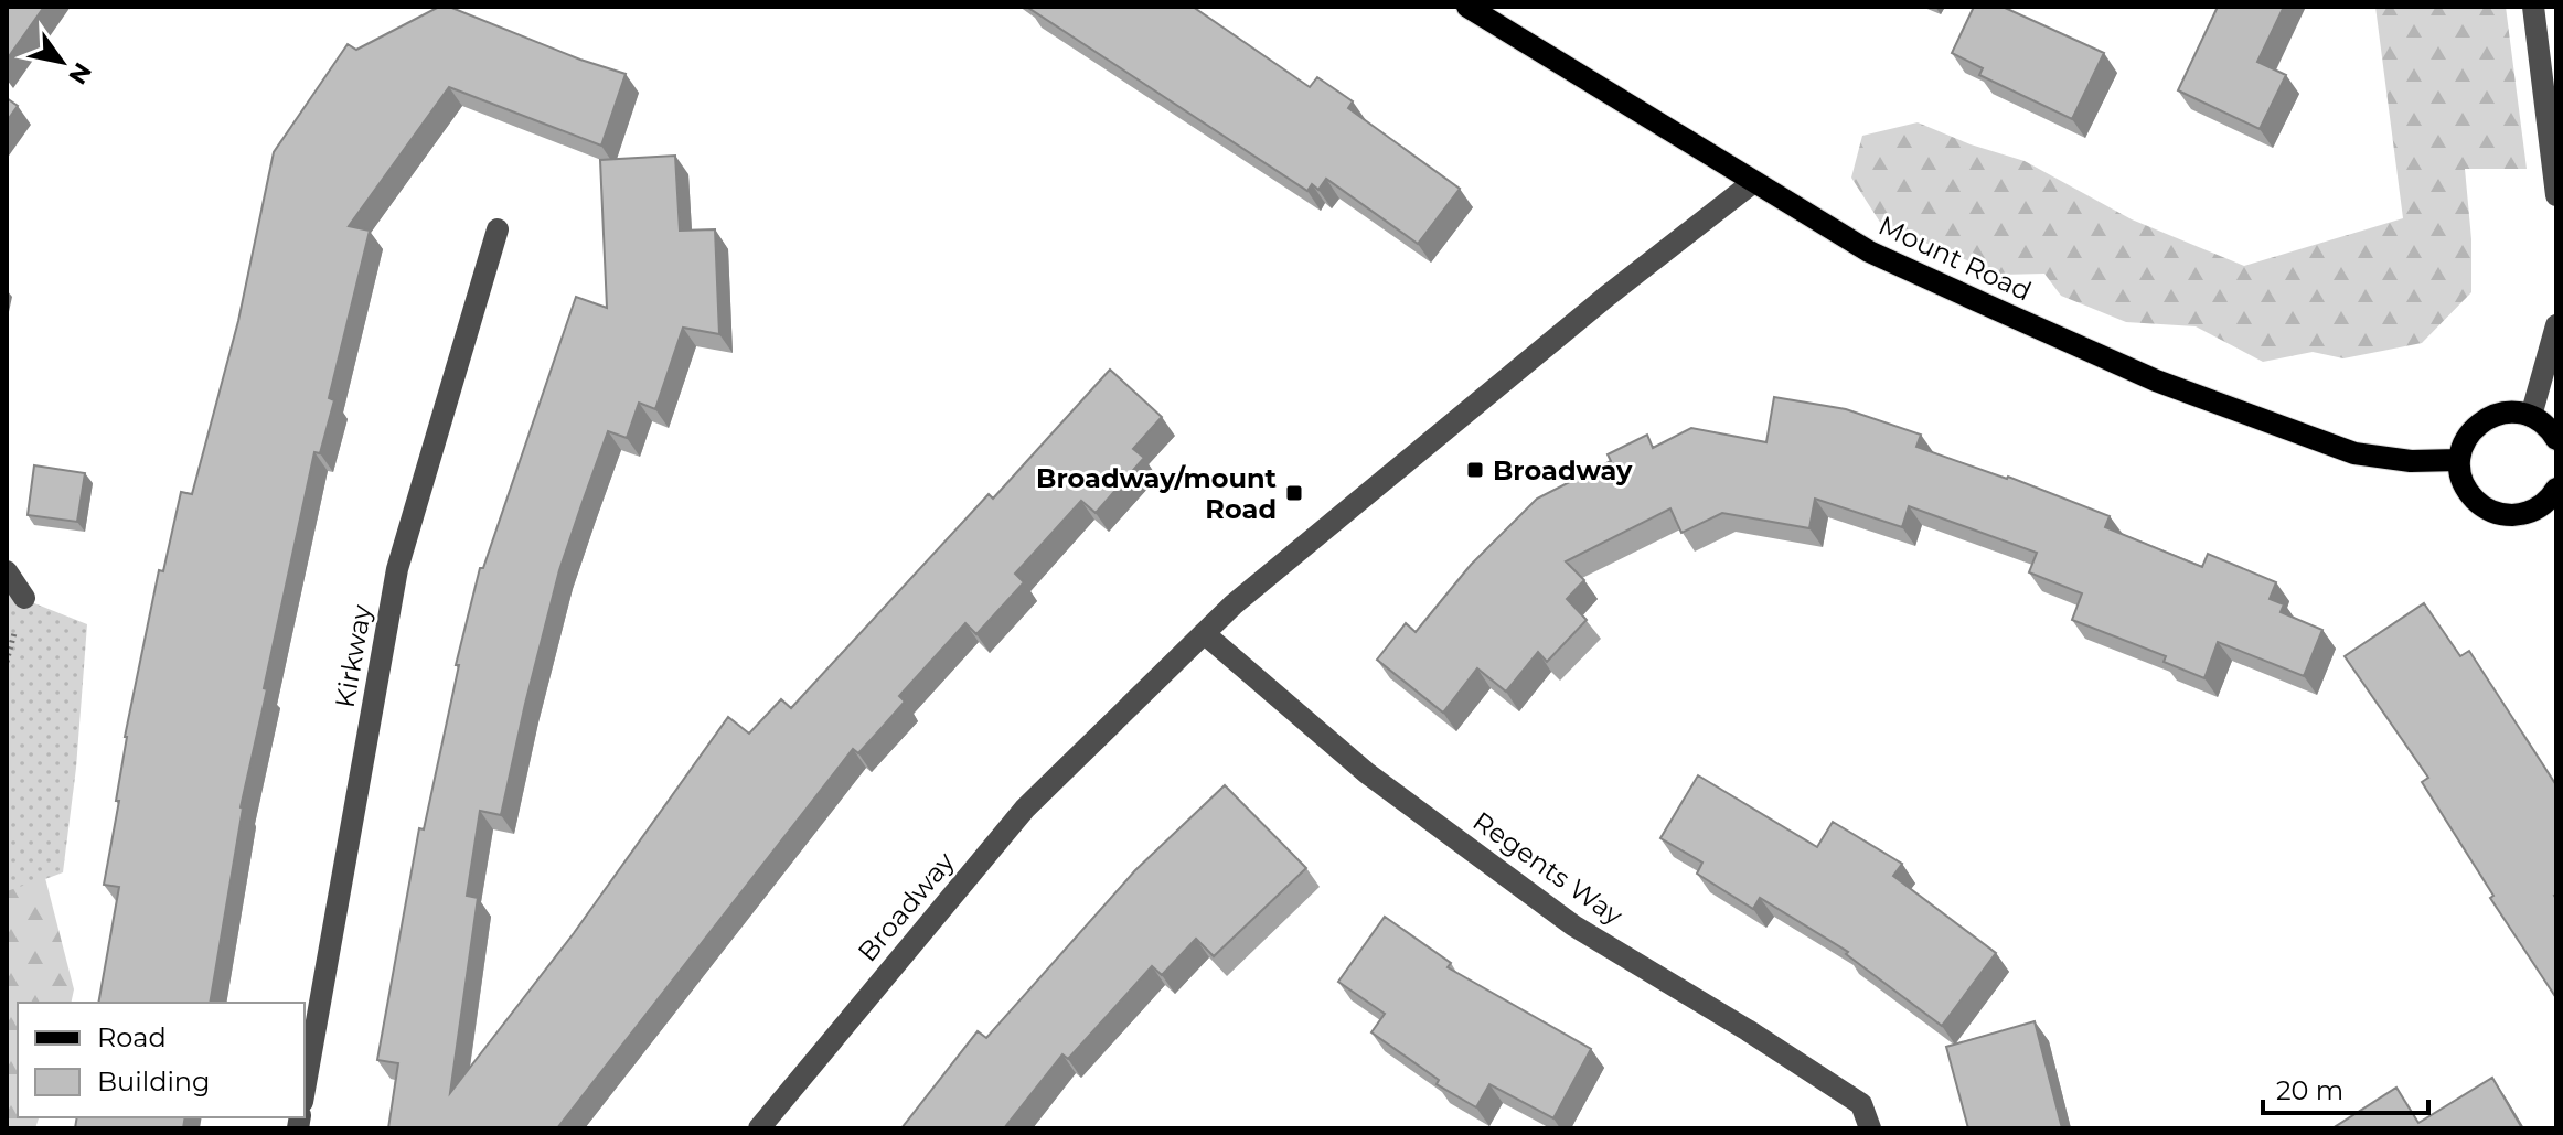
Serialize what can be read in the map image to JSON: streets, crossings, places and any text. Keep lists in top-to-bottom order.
{
  "streets": {
    "main road": ["Mount Road"],
    "street": ["Kirkway", "Regents Way", "Broadway"]
  },
  "crossings": [
    ["Mount Road", "Broadway"],
    ["Regents Way", "Broadway"]
  ],
  "places": {
    "transit": ["Broadway", "Broadway/mount Road"]
  },
  "legend": ["Road", "Building"],
  "scale_bar": "20 m",
  "north": "bottom right"
}
